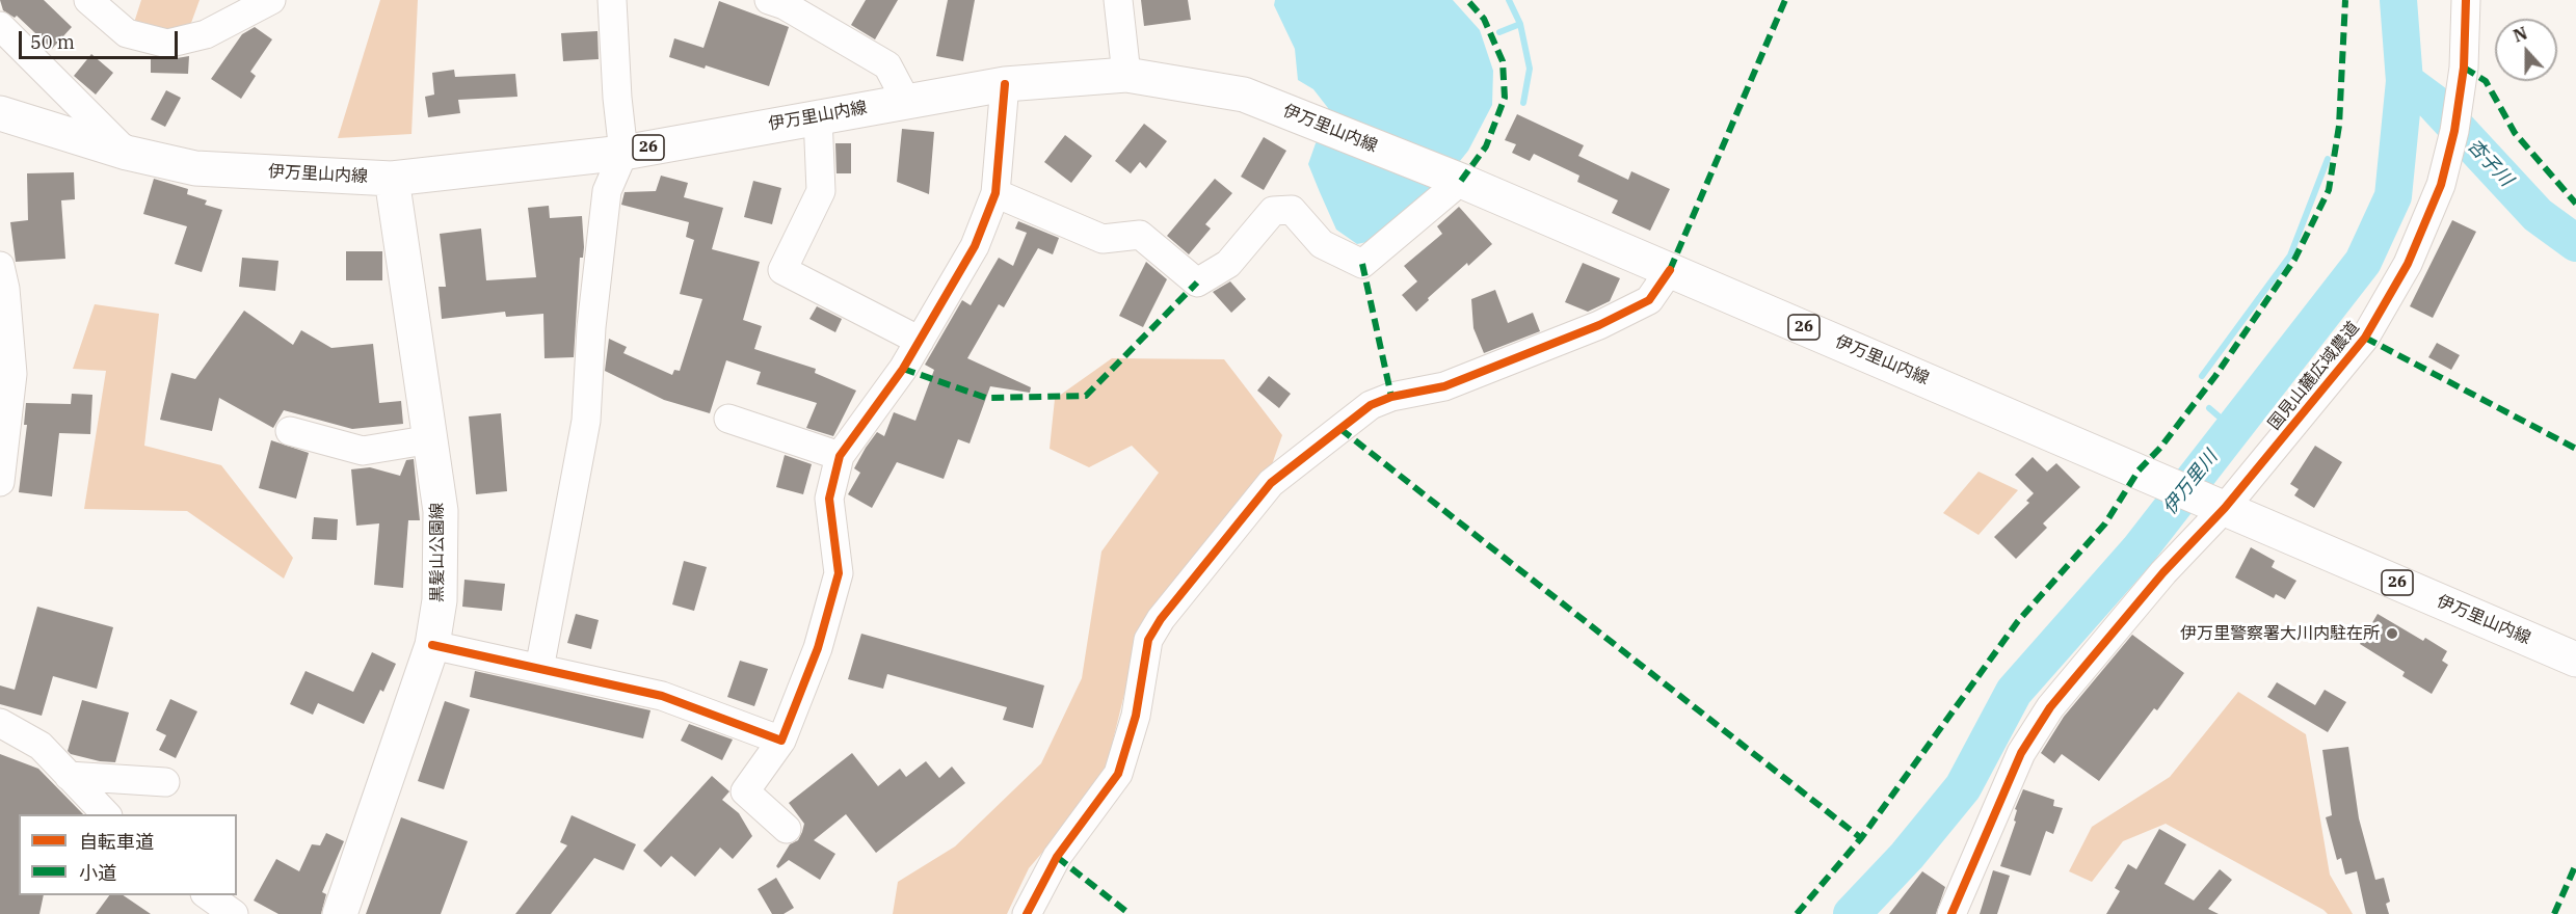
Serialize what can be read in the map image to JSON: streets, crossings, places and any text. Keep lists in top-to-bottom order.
{
  "streets": {
    "main road": ["伊万里山内線", "26", "黒髪山公園線"],
    "street": ["国見山麓広域農道"]
  },
  "crossings": [
    ["伊万里山内線", "国見山麓広域農道"],
    ["伊万里山内線", "黒髪山公園線"]
  ],
  "water": ["杏子川", "伊万里川"],
  "places": ["伊万里警察署大川内駐在所"],
  "legend": ["自転車道", "小道"],
  "scale_bar": "50 m",
  "north": "top"
}
